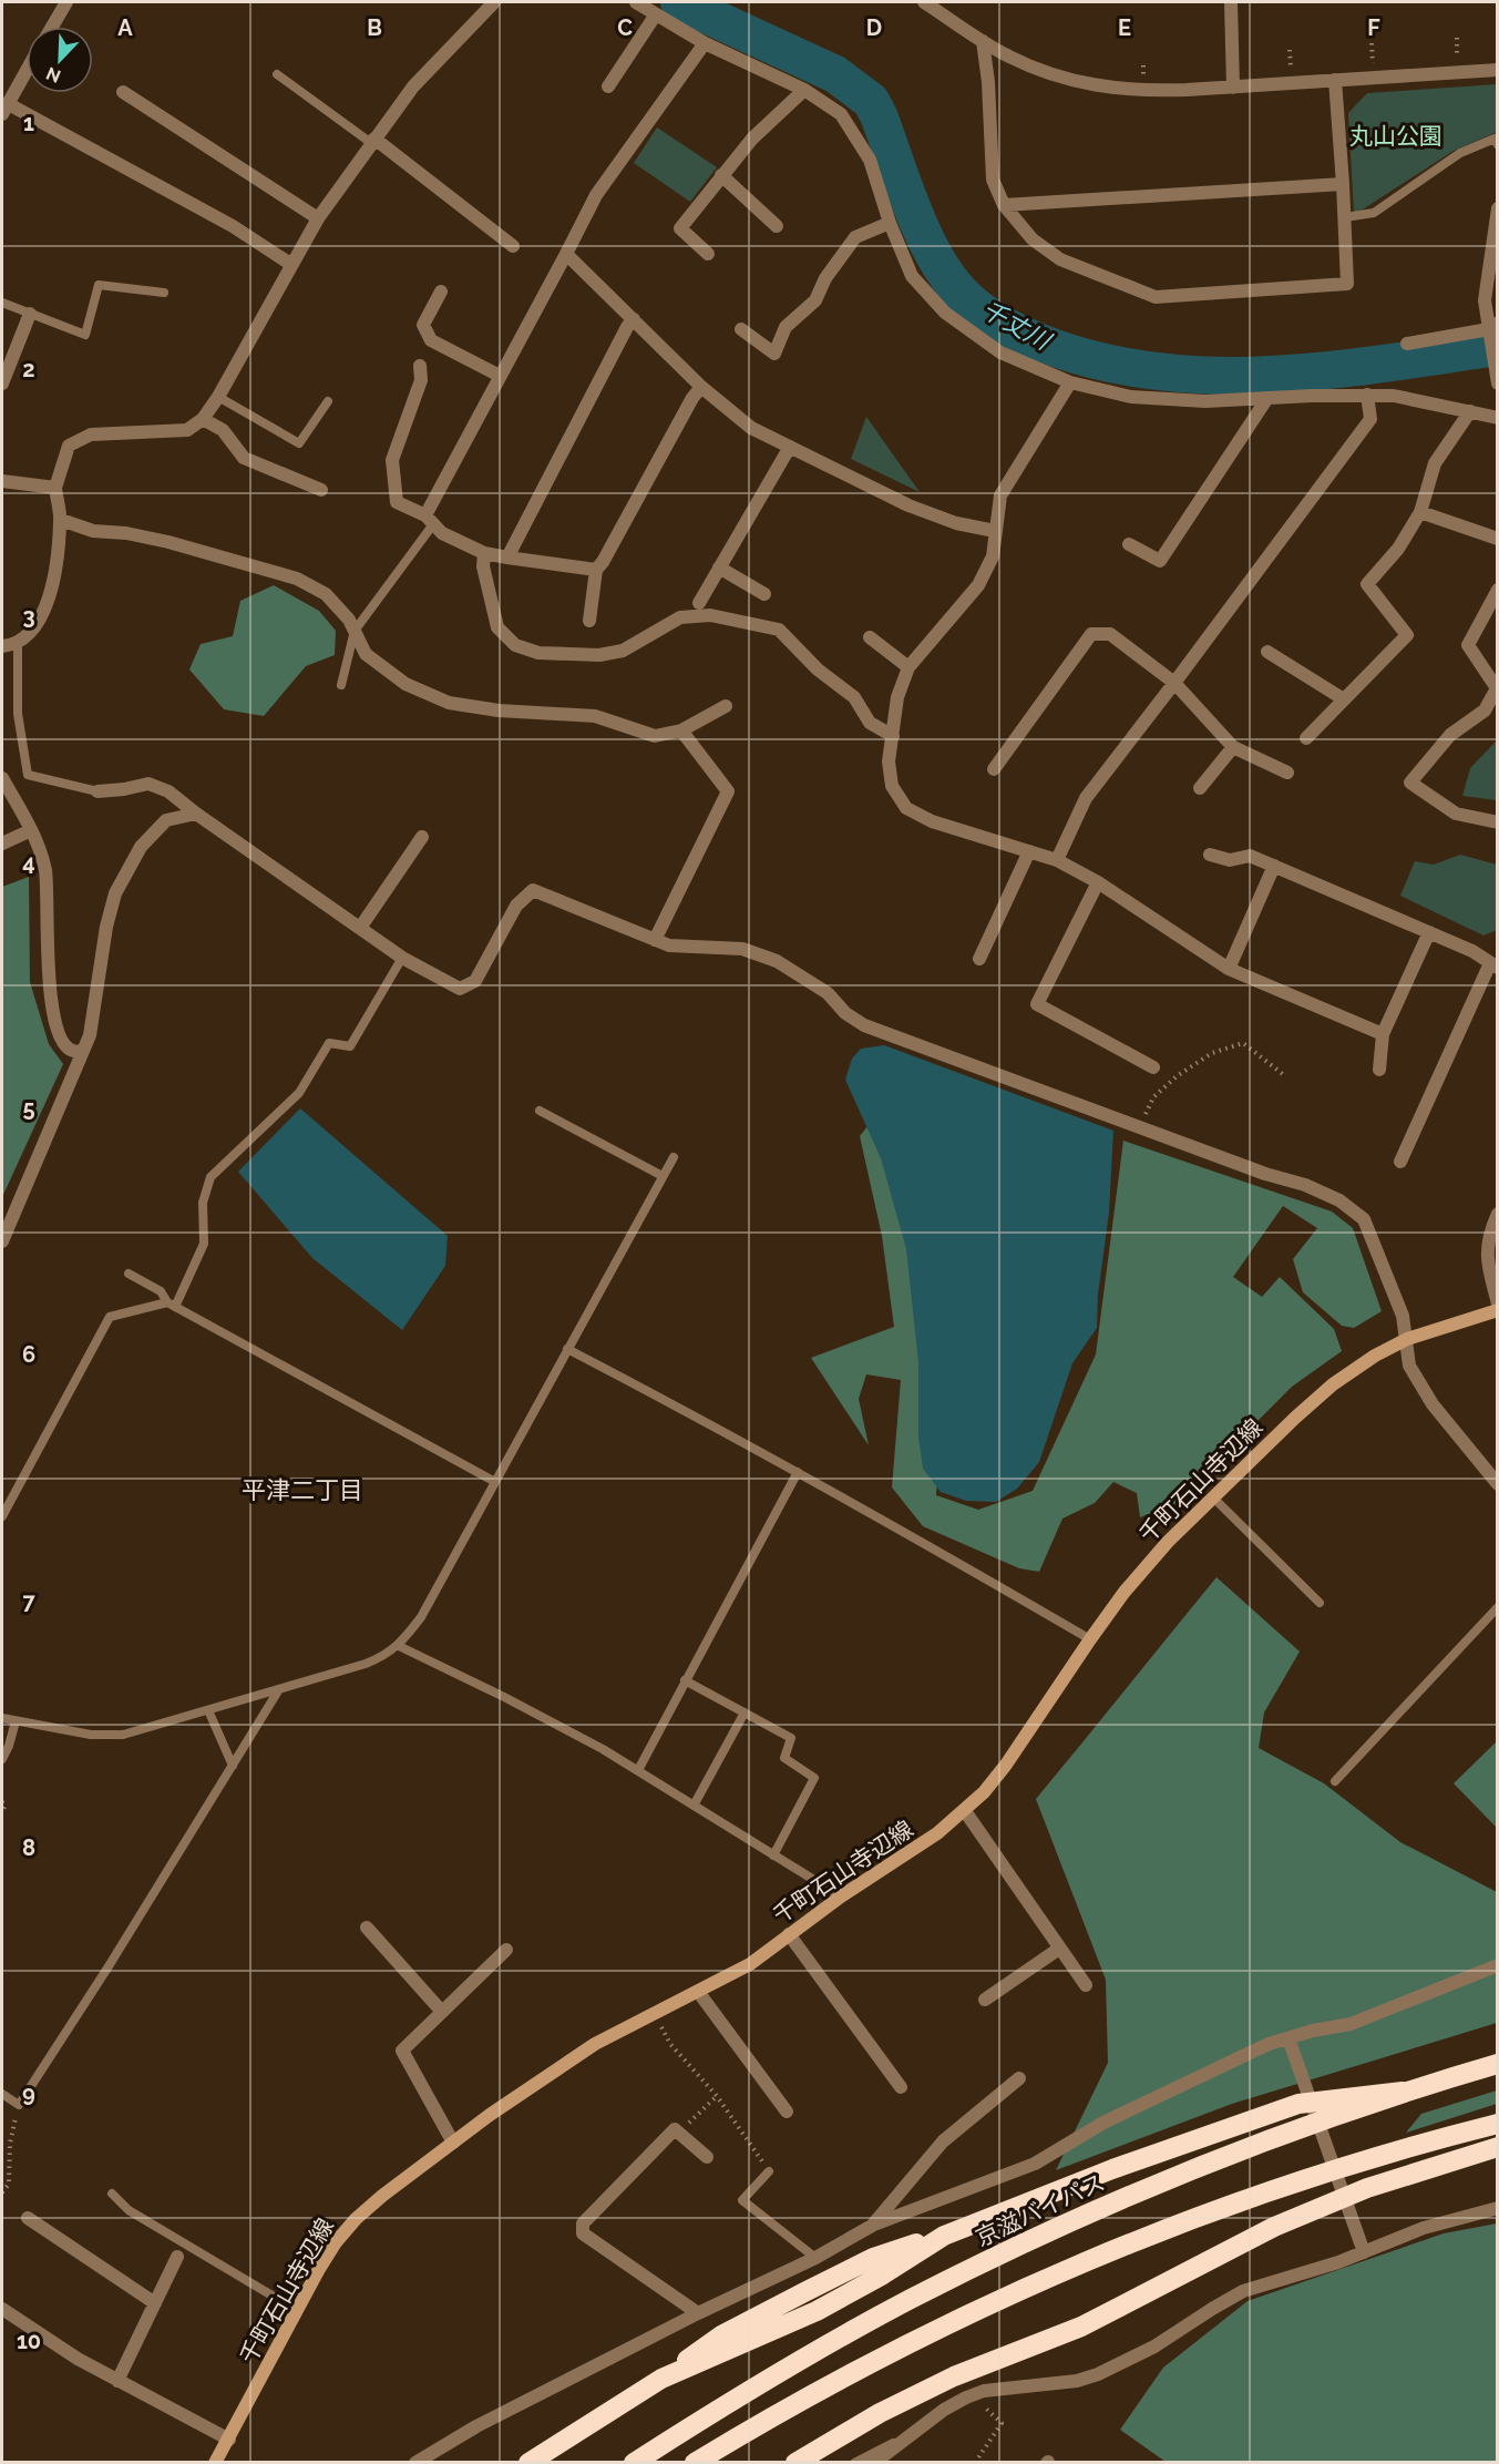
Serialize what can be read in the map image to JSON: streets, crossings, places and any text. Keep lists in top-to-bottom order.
{
  "streets": {
    "highway": ["京滋バイパス"],
    "main road": ["千町石山寺辺線"]
  },
  "districts": ["平津二丁目"],
  "water": ["千丈川"],
  "parks": ["丸山公園"],
  "north": "bottom left",
  "grid": {
    "columns": [
      "A",
      "B",
      "C",
      "D",
      "E",
      "F"
    ],
    "rows": [
      "1",
      "2",
      "3",
      "4",
      "5",
      "6",
      "7",
      "8",
      "9",
      "10"
    ]
  }
}
